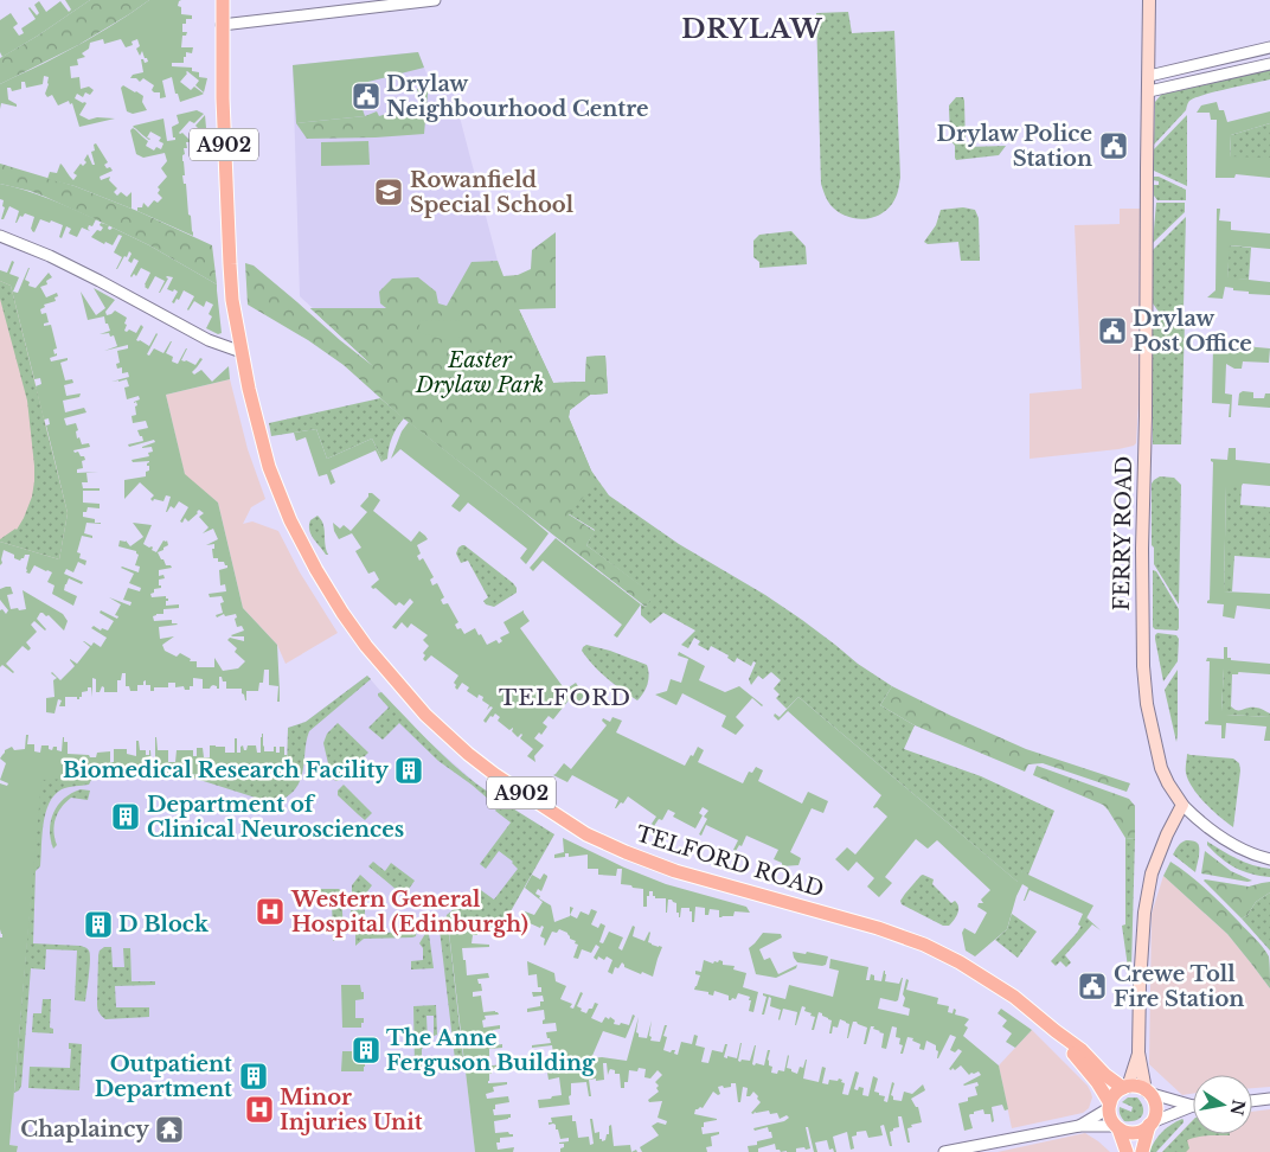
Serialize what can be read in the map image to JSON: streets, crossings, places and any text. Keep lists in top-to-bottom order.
{
  "streets": {
    "main road": ["A902", "FERRY ROAD", "TELFORD ROAD"]
  },
  "districts": ["DRYLAW", "TELFORD"],
  "parks": ["Easter Drylaw Park"],
  "places": {
    "public building": [
      "Drylaw Neighbourhood Centre",
      "Drylaw Police Station",
      "Drylaw Post Office",
      "Crewe Toll Fire Station"
    ],
    "school or university": ["Rowanfield Special School"],
    "building": [
      "Biomedical Research Facility",
      "Department of Clinical Neurosciences",
      "D Block",
      "The Anne Ferguson Building",
      "Outpatient Department"
    ],
    "hospital": ["Western General Hospital (Edinburgh)", "Minor Injuries Unit"],
    "temple": ["Chaplaincy"]
  },
  "north": "right"
}
